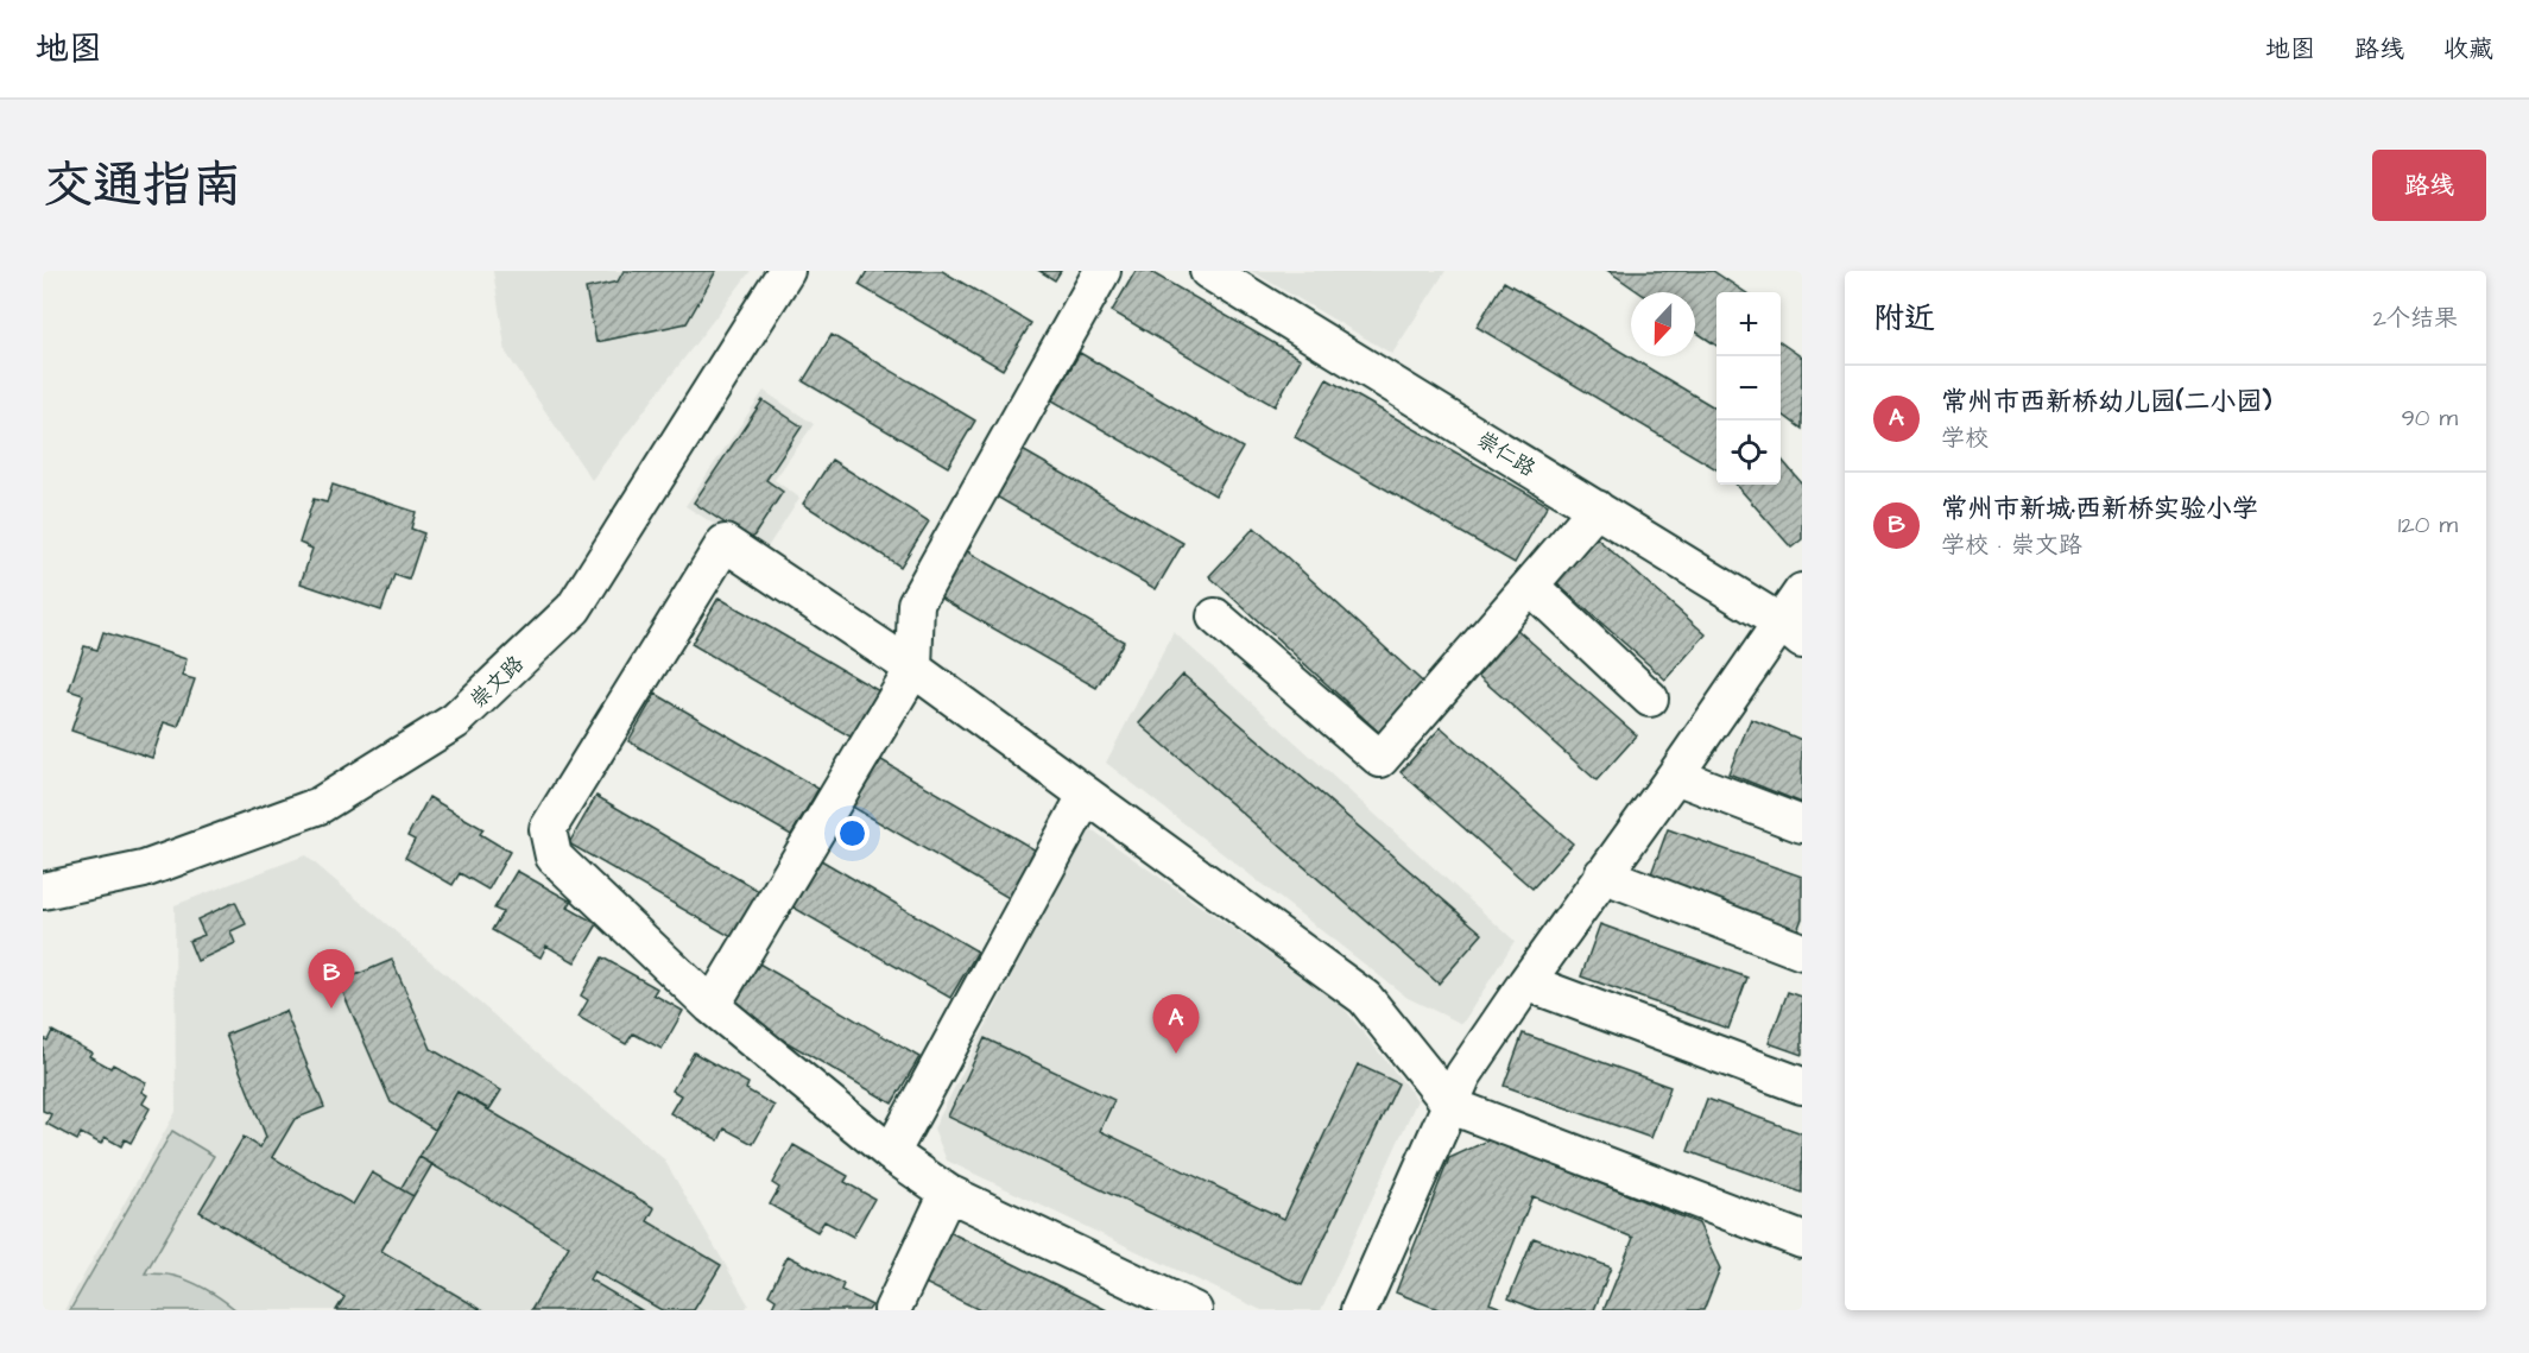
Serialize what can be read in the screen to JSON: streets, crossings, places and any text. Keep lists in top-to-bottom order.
{
  "streets": {
    "street": ["崇仁路", "崇文路"]
  },
  "north": "bottom",
  "page": {
    "header": "地图",
    "nav": ["地图", "路线", "收藏"],
    "title": "交通指南",
    "buttons": "路线",
    "heading": ["附近", "2个结果"],
    "map_buttons": ["+", "−"],
    "list": [
      {
        "mark": "A",
        "name": "常州市西新桥幼儿园(二小园)",
        "note": "学校",
        "value": "90 m"
      },
      {
        "mark": "B",
        "name": "常州市新城·西新桥实验小学",
        "note": "学校 · 崇文路",
        "value": "120 m"
      }
    ],
    "pins": ["B", "A"]
  }
}
